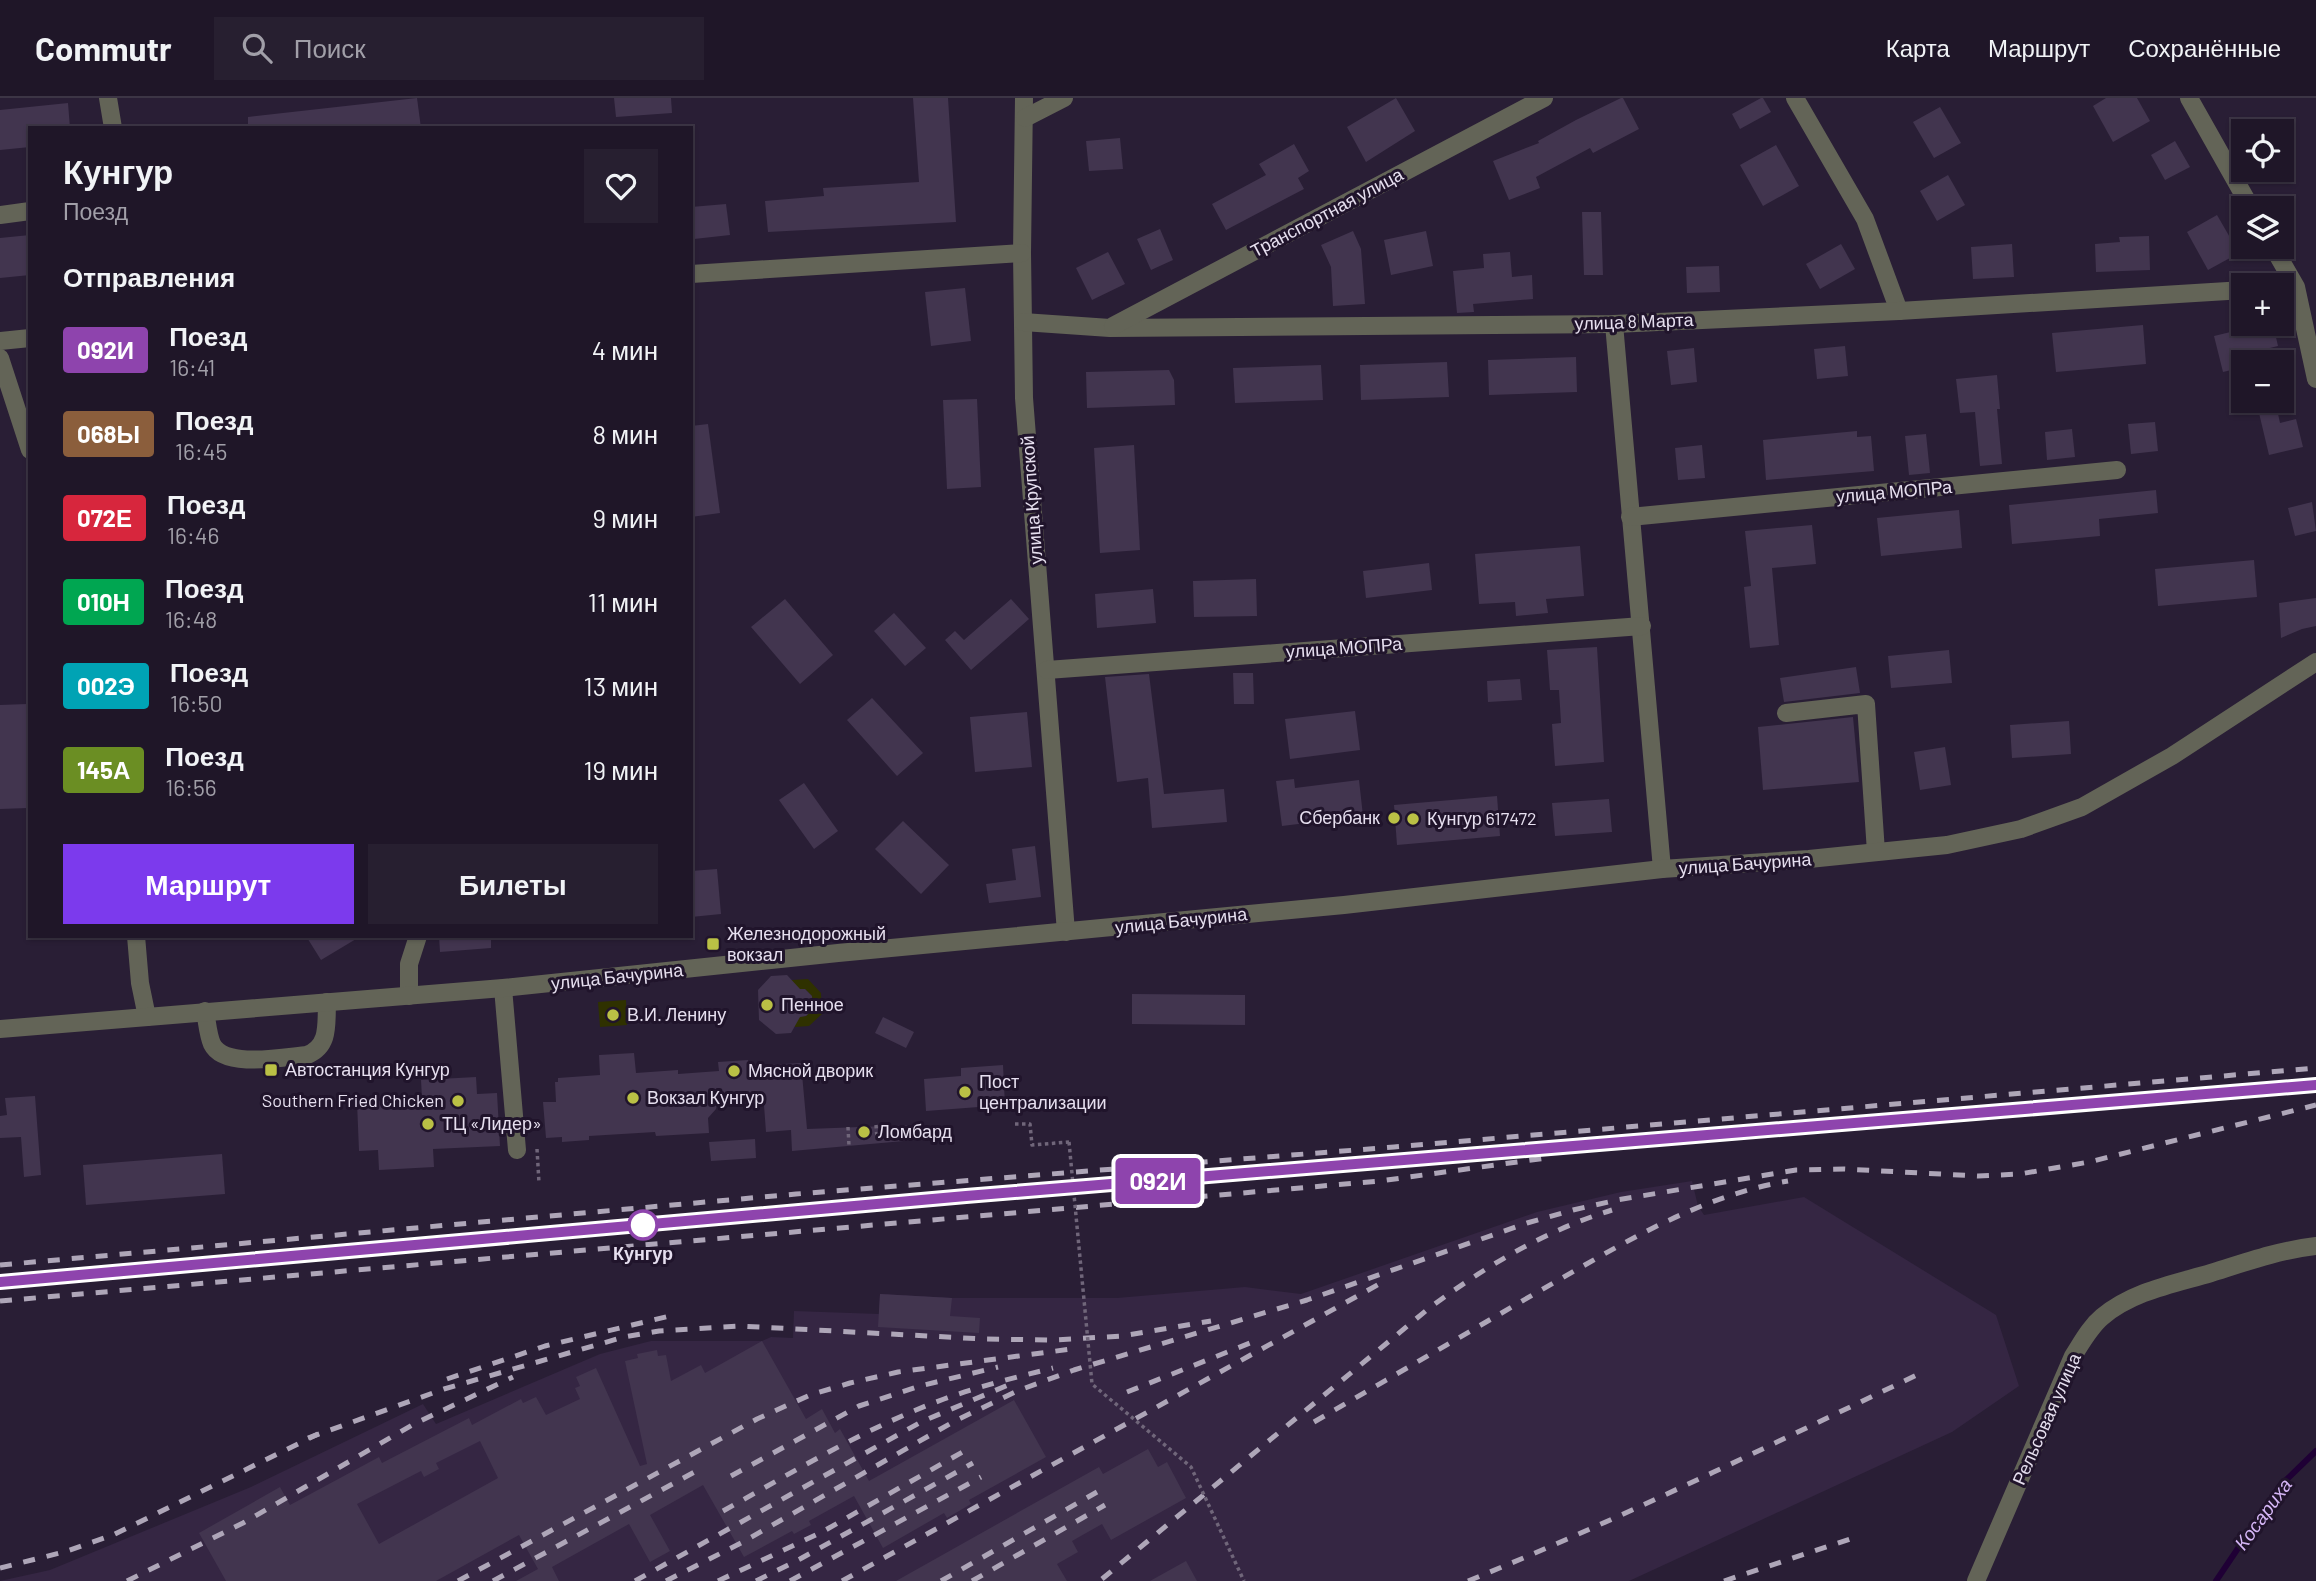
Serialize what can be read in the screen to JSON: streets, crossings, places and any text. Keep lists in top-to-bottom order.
{
  "streets": {
    "street": [
      "Транспортная улица",
      "улица 8 Марта",
      "улица МОПРа",
      "улица Крупской",
      "улица Бачурина",
      "Рельсовая улица"
    ]
  },
  "crossings": [
    ["Транспортная улица", "улица 8 Марта"],
    ["улица 8 Марта", "улица Крупской"],
    ["улица МОПРа", "улица Крупской"],
    ["улица Крупской", "улица Бачурина"]
  ],
  "water": ["Косариха"],
  "places": {
    "other": [
      "Сбербанк",
      "Кунгур 617472",
      "Пенное",
      "В.И. Ленину",
      "Мясной дворик",
      "Пост централизации",
      "Вокзал Кунгур",
      "Southern Fried Chicken",
      "ТЦ «Лидер»",
      "Ломбард",
      "Кунгур"
    ],
    "transit": ["Железнодорожный вокзал", "Автостанция Кунгур"]
  },
  "page": {
    "header": "Commutr",
    "search": "Поиск",
    "nav": ["Карта", "Маршрут", "Сохранённые"],
    "on_map": "092И",
    "map_buttons": ["+", "−"],
    "heading": [
      ["Кунгур", "Поезд"],
      "Отправления"
    ],
    "list": [
      {
        "mark": "092И",
        "name": "Поезд",
        "note": "16:41",
        "value": "4 мин"
      },
      {
        "mark": "068Ы",
        "name": "Поезд",
        "note": "16:45",
        "value": "8 мин"
      },
      {
        "mark": "072Е",
        "name": "Поезд",
        "note": "16:46",
        "value": "9 мин"
      },
      {
        "mark": "010Н",
        "name": "Поезд",
        "note": "16:48",
        "value": "11 мин"
      },
      {
        "mark": "002Э",
        "name": "Поезд",
        "note": "16:50",
        "value": "13 мин"
      },
      {
        "mark": "145А",
        "name": "Поезд",
        "note": "16:56",
        "value": "19 мин"
      }
    ],
    "buttons": ["Маршрут", "Билеты"]
  }
}
